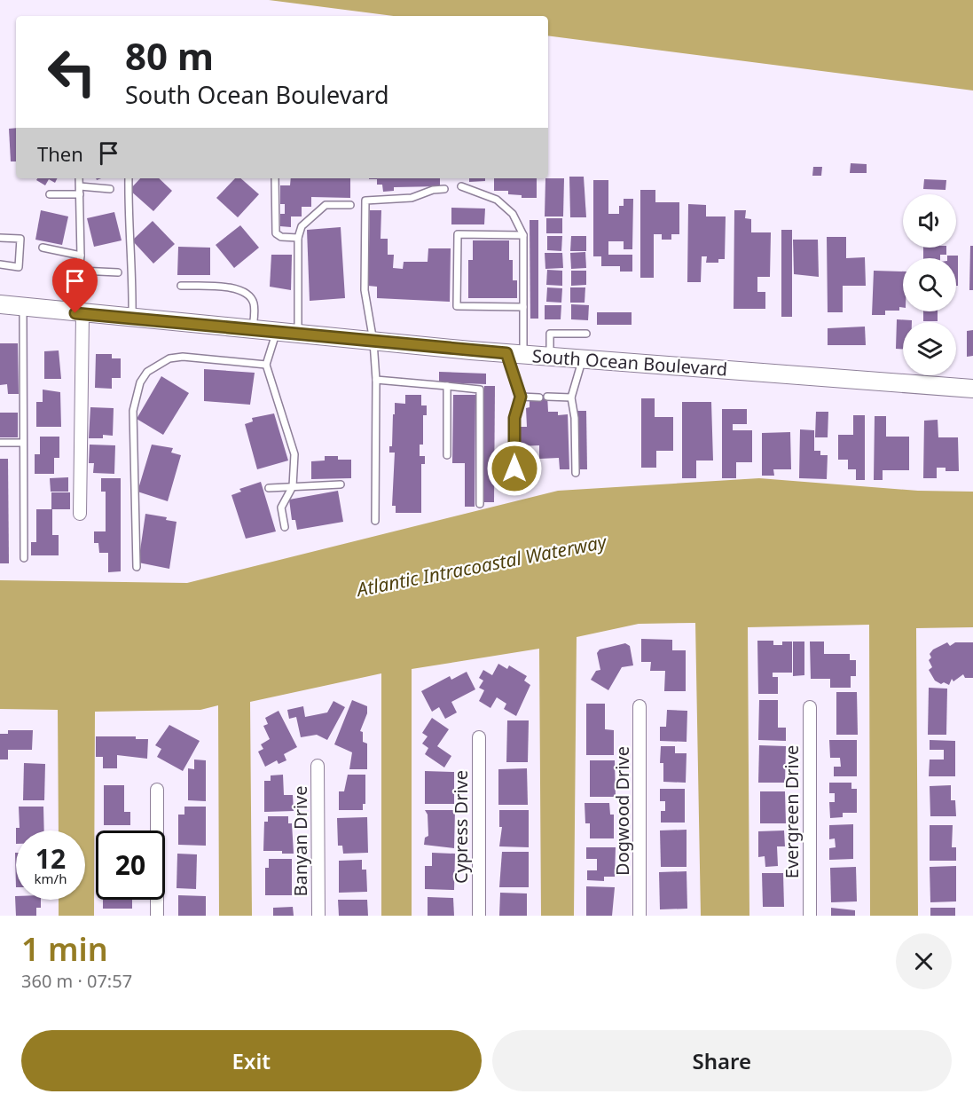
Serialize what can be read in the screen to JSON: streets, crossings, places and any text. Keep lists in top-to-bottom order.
{
  "streets": {
    "main road": ["South Ocean Boulevard"],
    "street": [
      "Dogwood Drive",
      "Evergreen Drive",
      "Cypress Drive",
      "Banyan Drive"
    ]
  },
  "water": ["Atlantic Intracoastal Waterway"],
  "page": {
    "turn": ["80 m", "South Ocean Boulevard"],
    "then": "Then",
    "speed": "12 km/h",
    "limit": "20",
    "heading": ["1 min", "360 m · 07:57"],
    "buttons": ["Exit", "Share"]
  }
}
